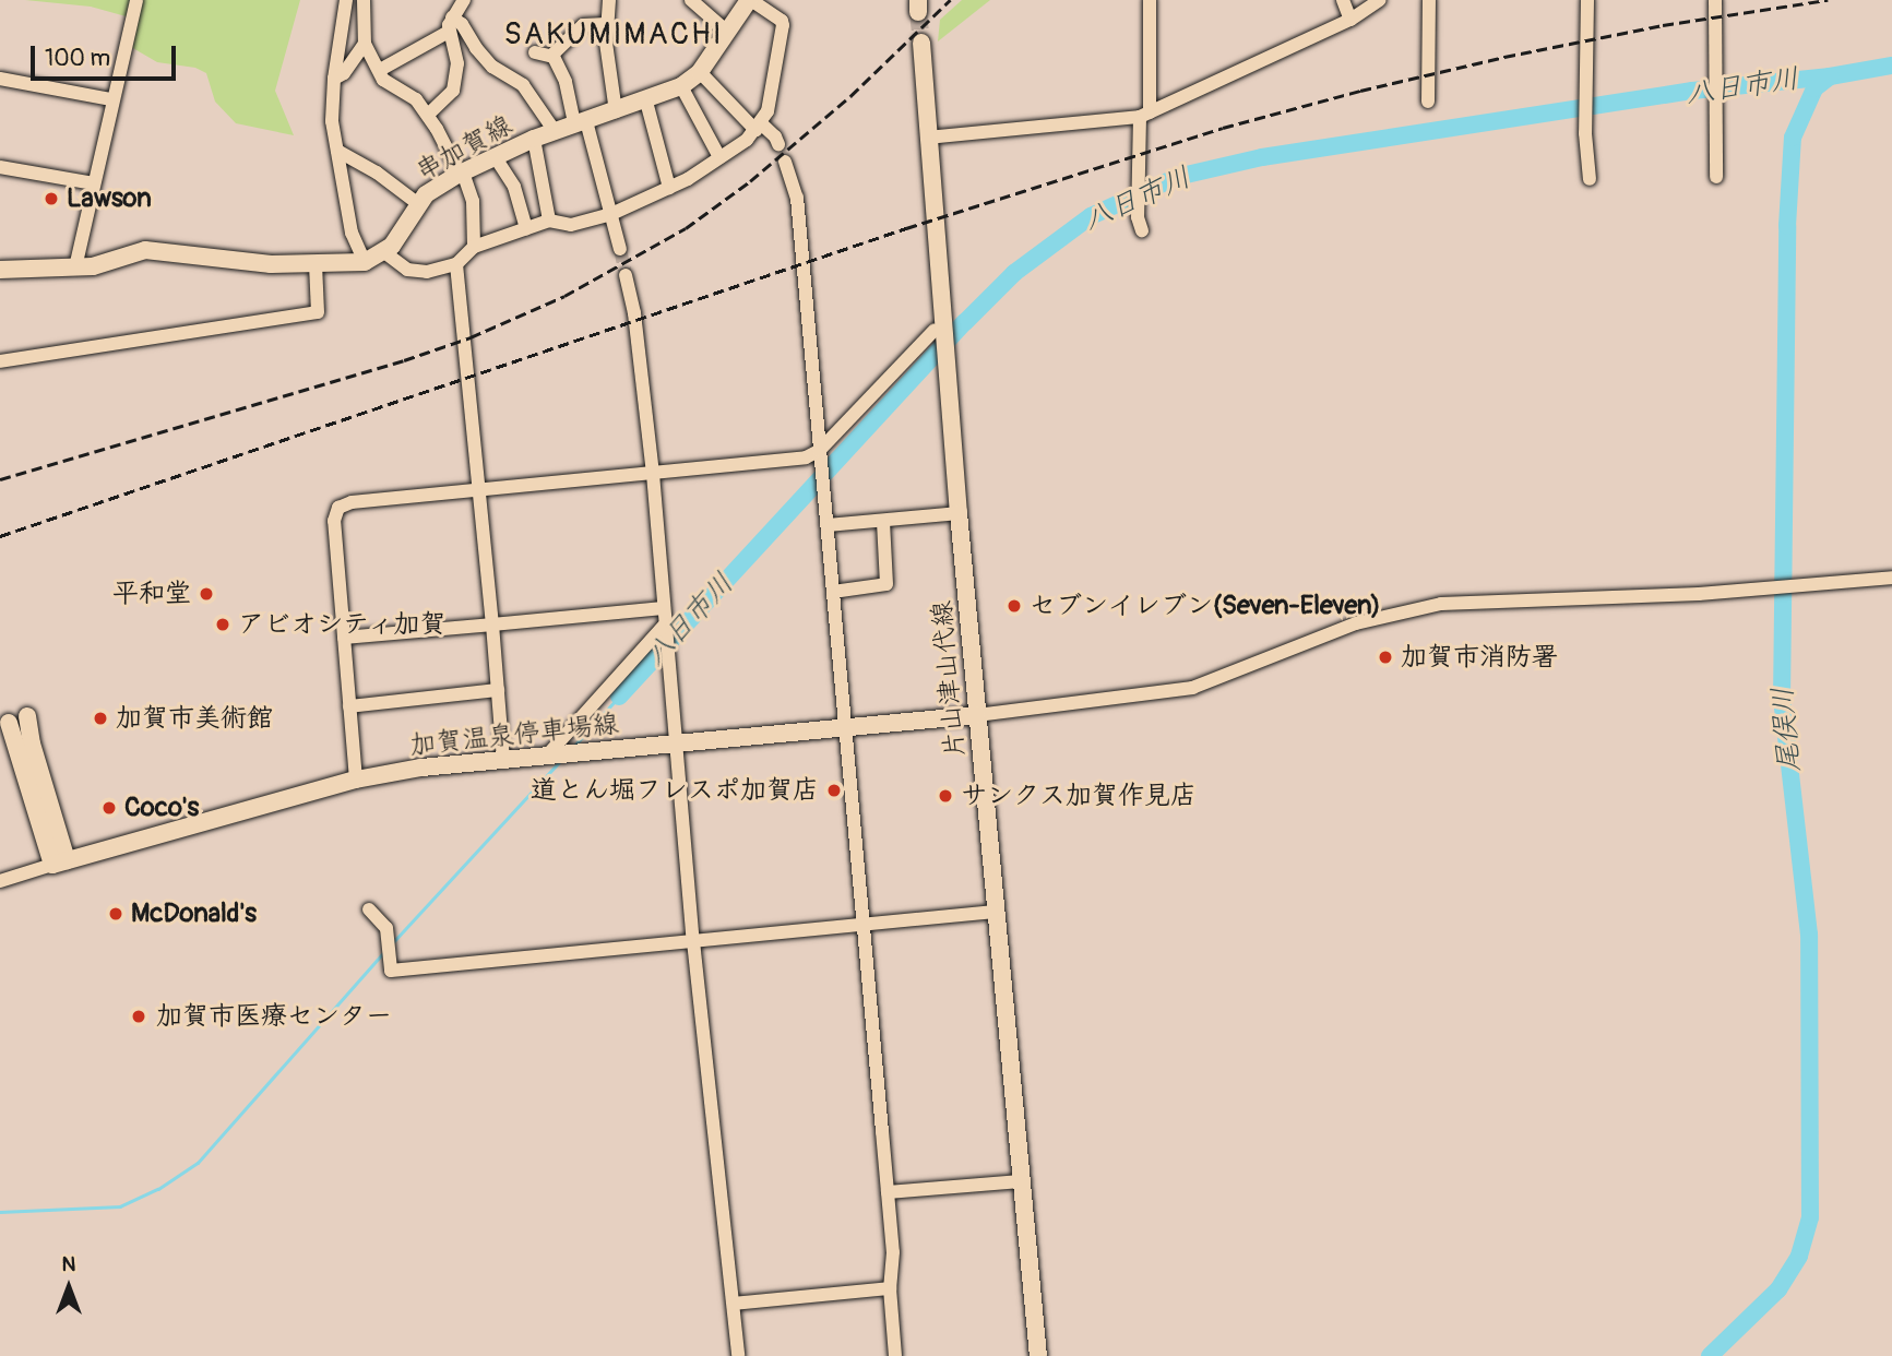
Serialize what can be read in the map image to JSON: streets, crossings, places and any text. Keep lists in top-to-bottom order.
{
  "streets": {
    "main road": ["串加賀線", "片山津山代線", "加賀温泉停車場線"]
  },
  "crossings": [
    ["片山津山代線", "加賀温泉停車場線"]
  ],
  "districts": ["SAKUMIMACHI"],
  "water": ["八日市川", "尾俣川"],
  "places": [
    "Lawson",
    "平和堂",
    "セブンイレブン(Seven-Eleven)",
    "アビオシティ加賀",
    "加賀市消防署",
    "加賀市美術館",
    "道とん堀フレスポ加賀店",
    "サンクス加賀作見店",
    "Coco's",
    "McDonald's",
    "加賀市医療センター"
  ],
  "scale_bar": "100 m",
  "north": "top"
}
